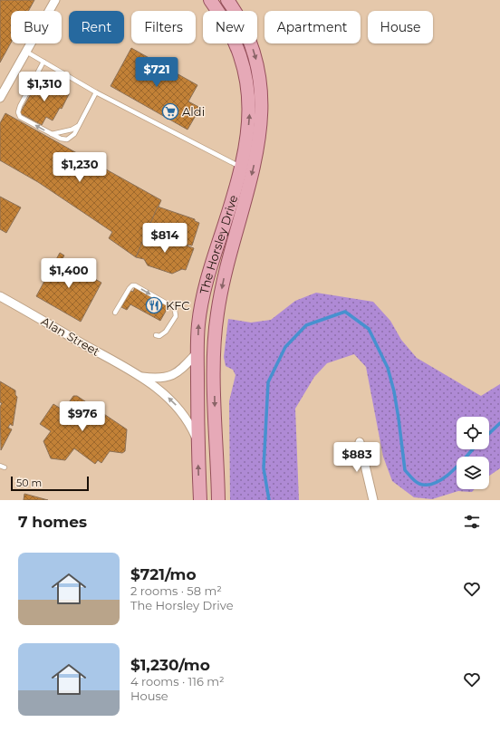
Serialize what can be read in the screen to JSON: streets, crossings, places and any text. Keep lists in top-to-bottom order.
{
  "streets": {
    "main road": ["The Horsley Drive"],
    "street": ["Alan Street"]
  },
  "crossings": [
    ["The Horsley Drive", "Alan Street"]
  ],
  "places": {
    "supermarket": ["Aldi"],
    "restaurant": ["KFC"]
  },
  "scale_bar": "50 m",
  "page": {
    "chip": [
      "Buy",
      "Rent",
      "Filters",
      "New",
      "Apartment",
      "House"
    ],
    "price": [
      "$721",
      "$1,310",
      "$1,230",
      "$814",
      "$1,400",
      "$976",
      "$883"
    ],
    "scale": "50 m",
    "heading": "7 homes",
    "list": [
      {
        "name": "$721/mo",
        "note": "2 rooms · 58 m² · The Horsley Drive"
      },
      {
        "name": "$1,230/mo",
        "note": "4 rooms · 116 m² · House"
      }
    ]
  }
}
